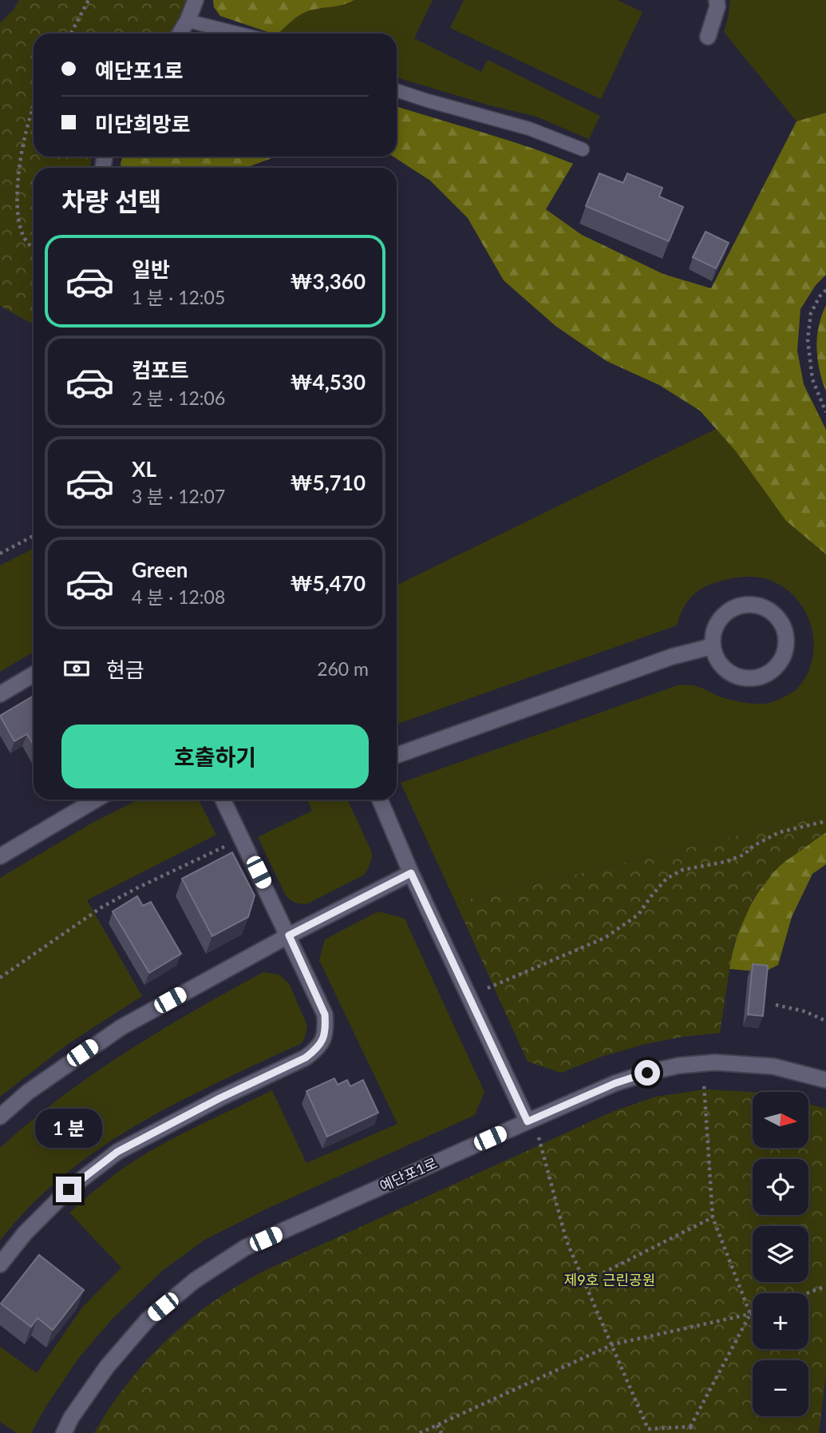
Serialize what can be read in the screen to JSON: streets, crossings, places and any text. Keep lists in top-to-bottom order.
{
  "streets": {
    "street": ["예단포1로"]
  },
  "parks": ["제9호 근린공원"],
  "north": "right",
  "page": {
    "banner": ["예단포1로", "미단희망로"],
    "heading": "차량 선택",
    "list": [
      {
        "name": "일반",
        "note": "1 분 · 12:05",
        "value": "₩3,360"
      },
      {
        "name": "컴포트",
        "note": "2 분 · 12:06",
        "value": "₩4,530"
      },
      {
        "name": "XL",
        "note": "3 분 · 12:07",
        "value": "₩5,710"
      },
      {
        "name": "Green",
        "note": "4 분 · 12:08",
        "value": "₩5,470"
      }
    ],
    "pay": ["현금", "260 m"],
    "buttons": "호출하기",
    "map_buttons": ["+", "−"],
    "bubble": "1 분"
  }
}
